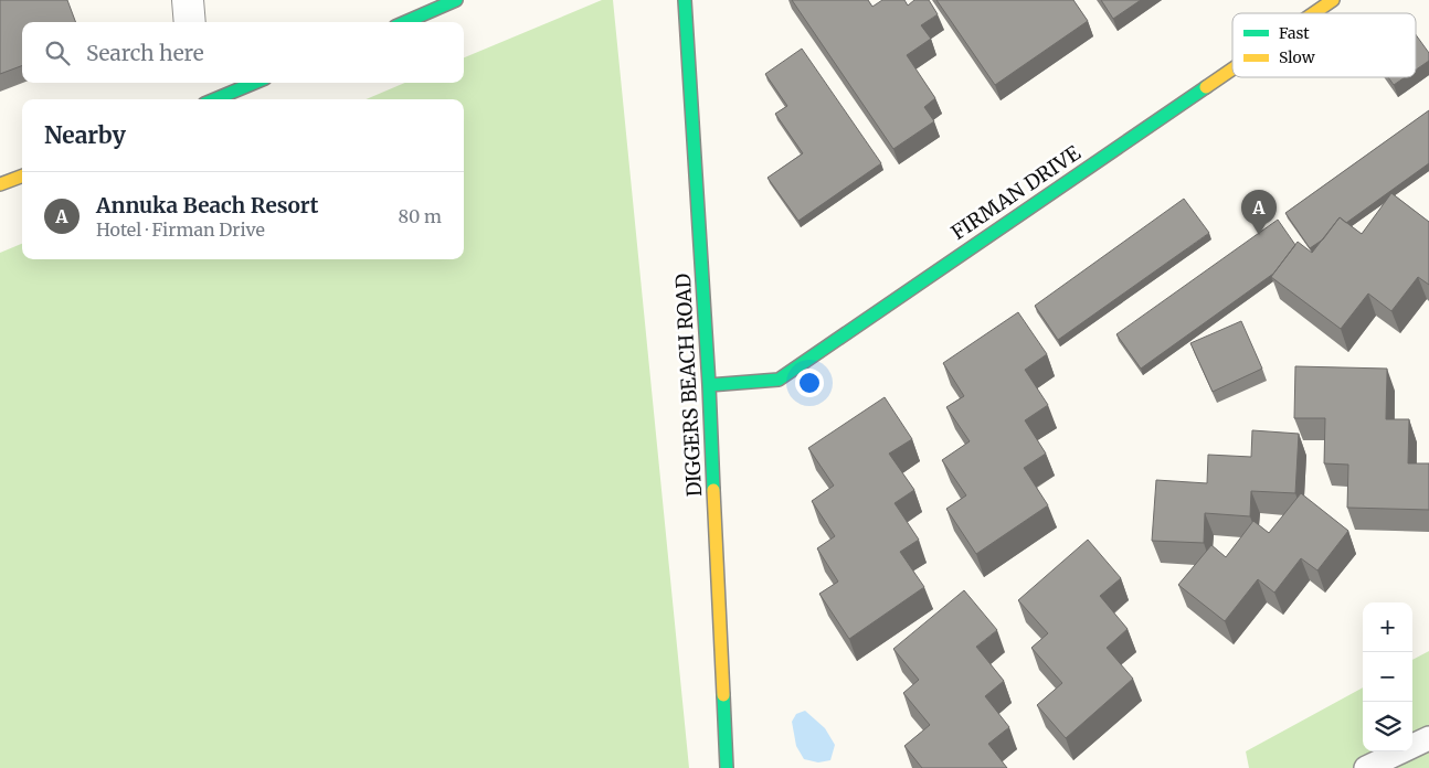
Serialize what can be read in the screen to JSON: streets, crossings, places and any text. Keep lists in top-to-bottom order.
{
  "streets": {
    "street": ["FIRMAN DRIVE", "DIGGERS BEACH ROAD"]
  },
  "crossings": [
    ["FIRMAN DRIVE", "DIGGERS BEACH ROAD"]
  ],
  "legend": ["Fast", "Slow"],
  "page": {
    "search": "Search here",
    "heading": "Nearby",
    "list": [
      {
        "mark": "A",
        "name": "Annuka Beach Resort",
        "note": "Hotel · Firman Drive",
        "value": "80 m"
      }
    ],
    "pins": "A",
    "map_buttons": ["+", "−"]
  }
}
